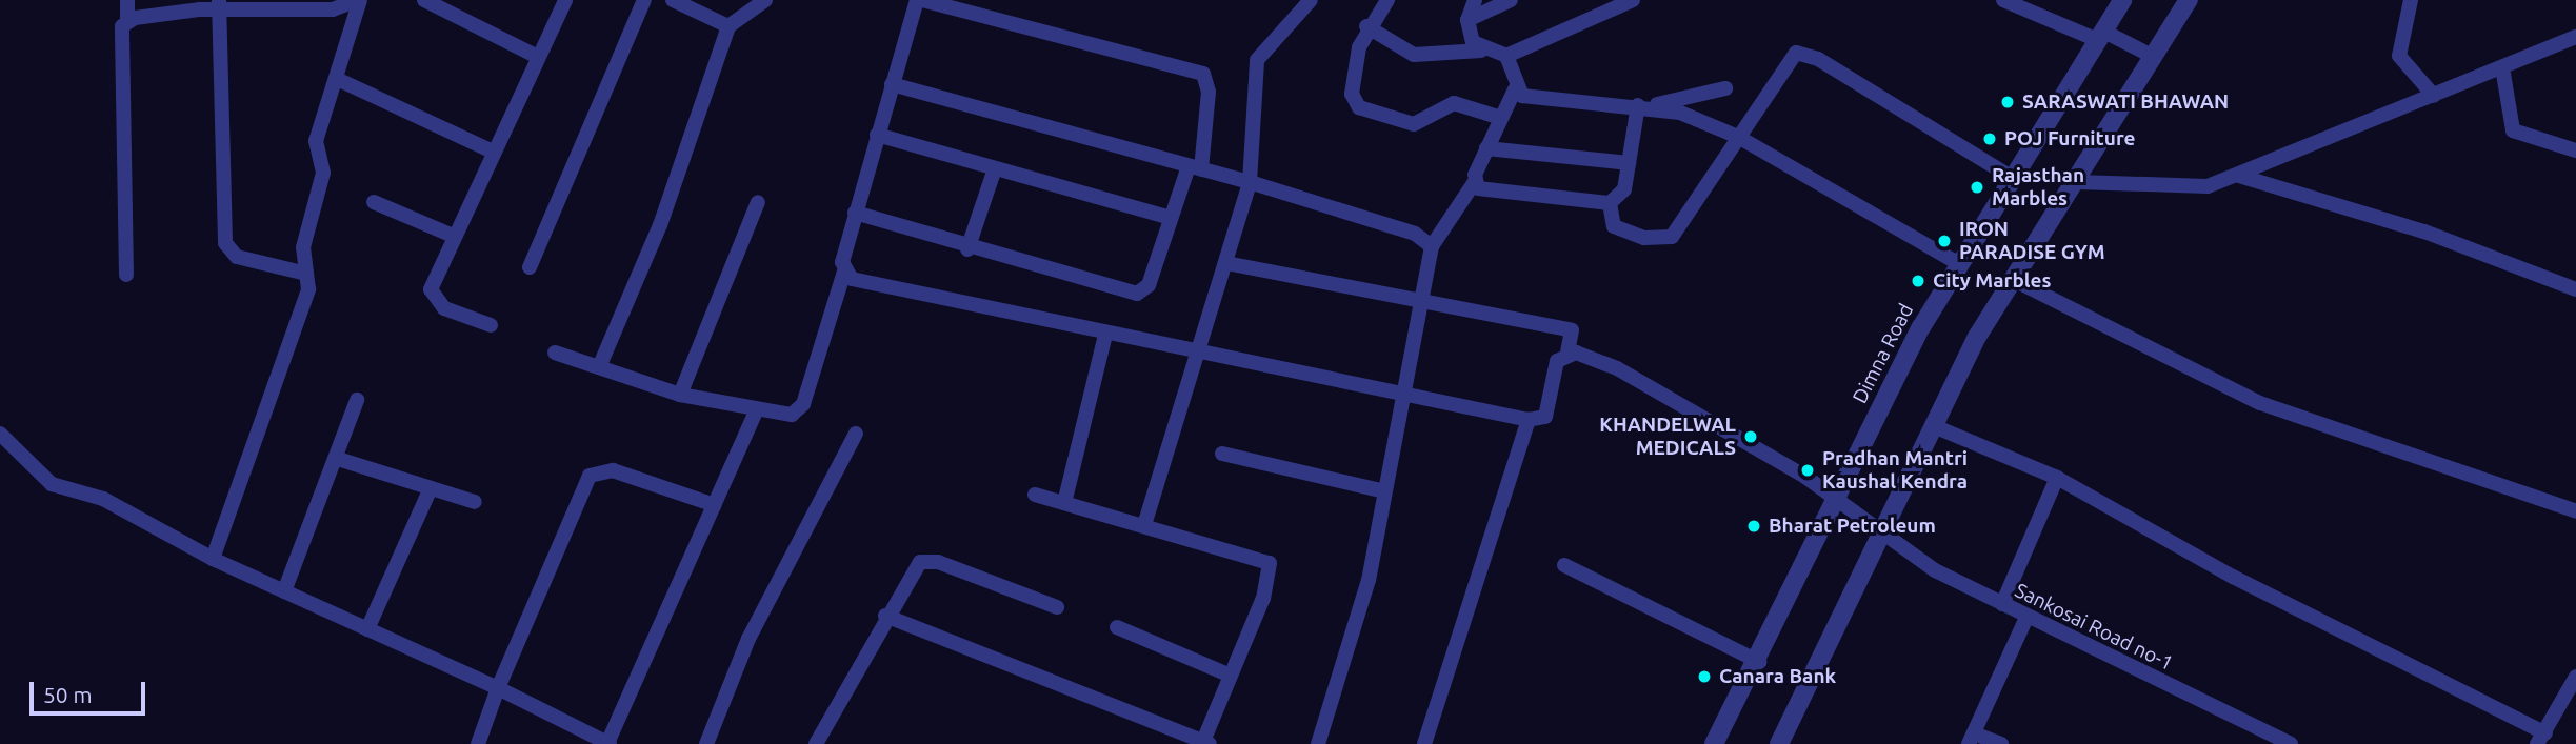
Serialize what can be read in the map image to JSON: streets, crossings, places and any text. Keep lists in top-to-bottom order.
{
  "streets": {
    "street": ["Dimna Road", "Sankosai Road no-1"]
  },
  "crossings": [
    ["Dimna Road", "Sankosai Road no-1"]
  ],
  "places": [
    "SARASWATI BHAWAN",
    "POJ Furniture",
    "Rajasthan Marbles",
    "IRON PARADISE GYM",
    "City Marbles",
    "KHANDELWAL MEDICALS",
    "Pradhan Mantri Kaushal Kendra",
    "Bharat Petroleum",
    "Canara Bank"
  ],
  "scale_bar": "50 m"
}
